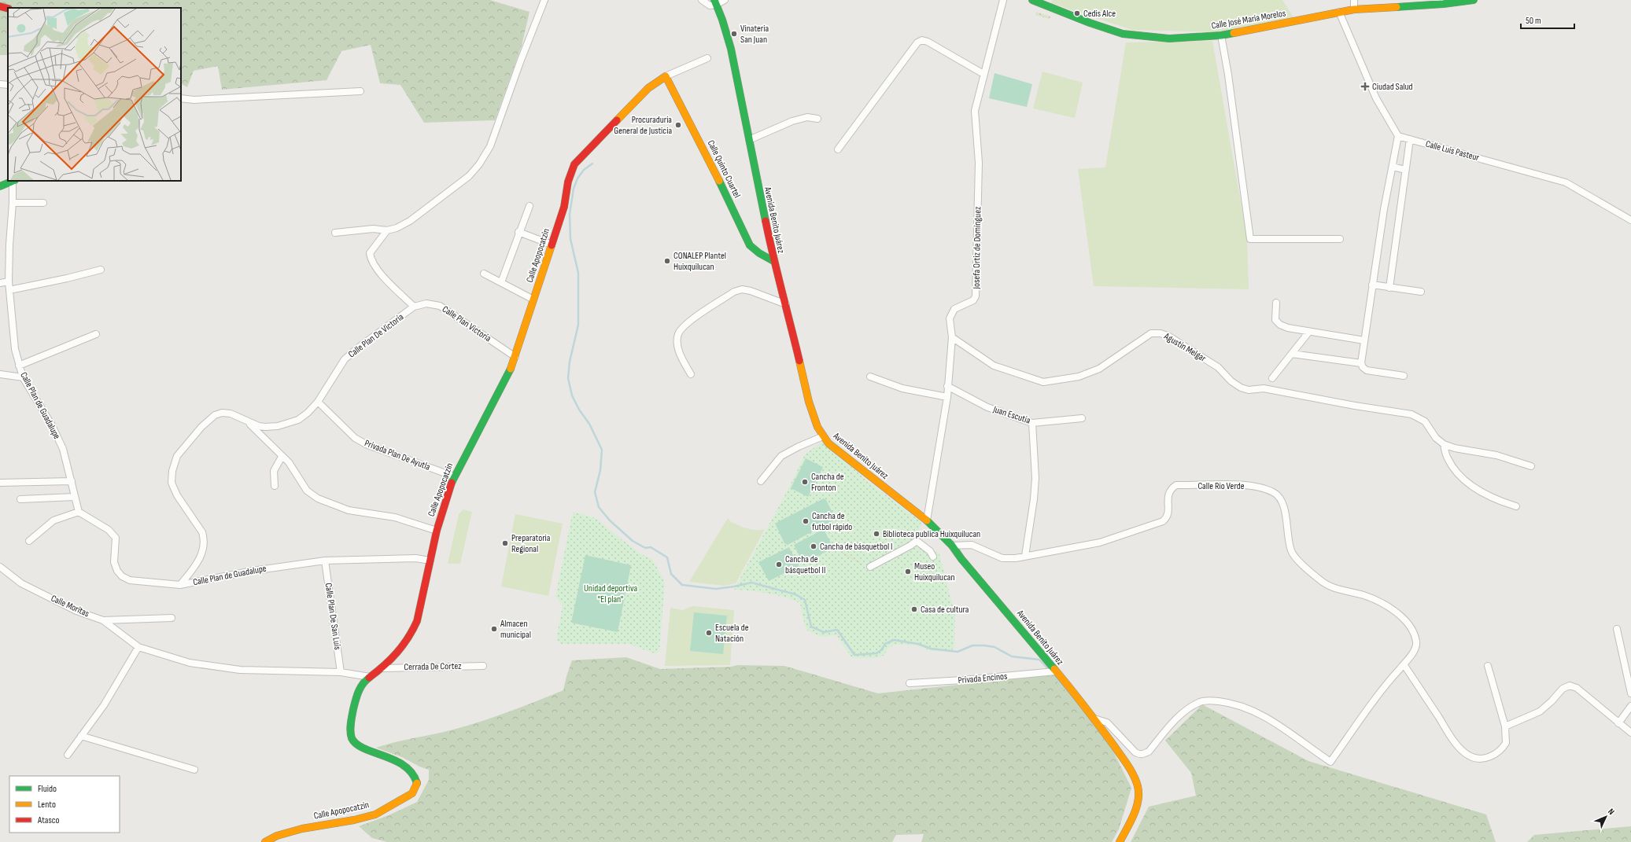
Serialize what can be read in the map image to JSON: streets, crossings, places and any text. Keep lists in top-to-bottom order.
{
  "streets": {
    "main road": [
      "Calle José María Morelos",
      "Calle Quinto Cuartel",
      "Avenida Benito Juárez",
      "Calle Apopocatzin"
    ],
    "street": [
      "Calle Luis Pasteur",
      "Josefa Ortiz de Domínguez",
      "Calle Plan Victoria",
      "Calle Plan De Victoria",
      "Agustín Melgar",
      "Calle Plan de Guadalupe",
      "Juan Escutia",
      "Privada Plan De Ayutla",
      "Calle Río Verde",
      "Calle Moritas",
      "Calle Plan De San Luis",
      "Cerrada De Cortez",
      "Privada Encinos"
    ]
  },
  "crossings": [
    ["Calle Quinto Cuartel", "Avenida Benito Juárez"],
    ["Calle Quinto Cuartel", "Calle Apopocatzin"],
    ["Avenida Benito Juárez", "Josefa Ortiz de Domínguez"],
    ["Avenida Benito Juárez", "Calle Río Verde"],
    ["Avenida Benito Juárez", "Privada Encinos"],
    ["Josefa Ortiz de Domínguez", "Agustín Melgar"],
    ["Josefa Ortiz de Domínguez", "Juan Escutia"],
    ["Calle Apopocatzin", "Calle Plan Victoria"],
    ["Calle Apopocatzin", "Calle Plan de Guadalupe"],
    ["Calle Apopocatzin", "Privada Plan De Ayutla"],
    ["Calle Apopocatzin", "Calle Moritas"],
    ["Calle Apopocatzin", "Cerrada De Cortez"],
    ["Calle Plan Victoria", "Calle Plan De Victoria"],
    ["Calle Plan De Victoria", "Calle Plan de Guadalupe"],
    ["Calle Plan De Victoria", "Privada Plan De Ayutla"],
    ["Calle Plan de Guadalupe", "Calle Plan De San Luis"],
    ["Calle Moritas", "Calle Plan De San Luis"]
  ],
  "parks": ["Unidad deportiva \"El plan\""],
  "places": {
    "other": [
      "Cedis Alce",
      "Vinateria San Juan",
      "Procuraduria General de Justicia",
      "CONALEP Plantel Huixquilucan",
      "Cancha de Fronton",
      "Cancha de futbol rápido",
      "Biblioteca publica Huixquilucan",
      "Preparatoria Regional",
      "Cancha de básquetbol I",
      "Cancha de básquetbol II",
      "Museo Huixquilucan",
      "Casa de cultura",
      "Almacen municipal",
      "Escuela de Natación"
    ],
    "health": ["Ciudad Salud"]
  },
  "legend": ["Fluido", "Lento", "Atasco"],
  "scale_bar": "50 m",
  "north": "top right"
}
